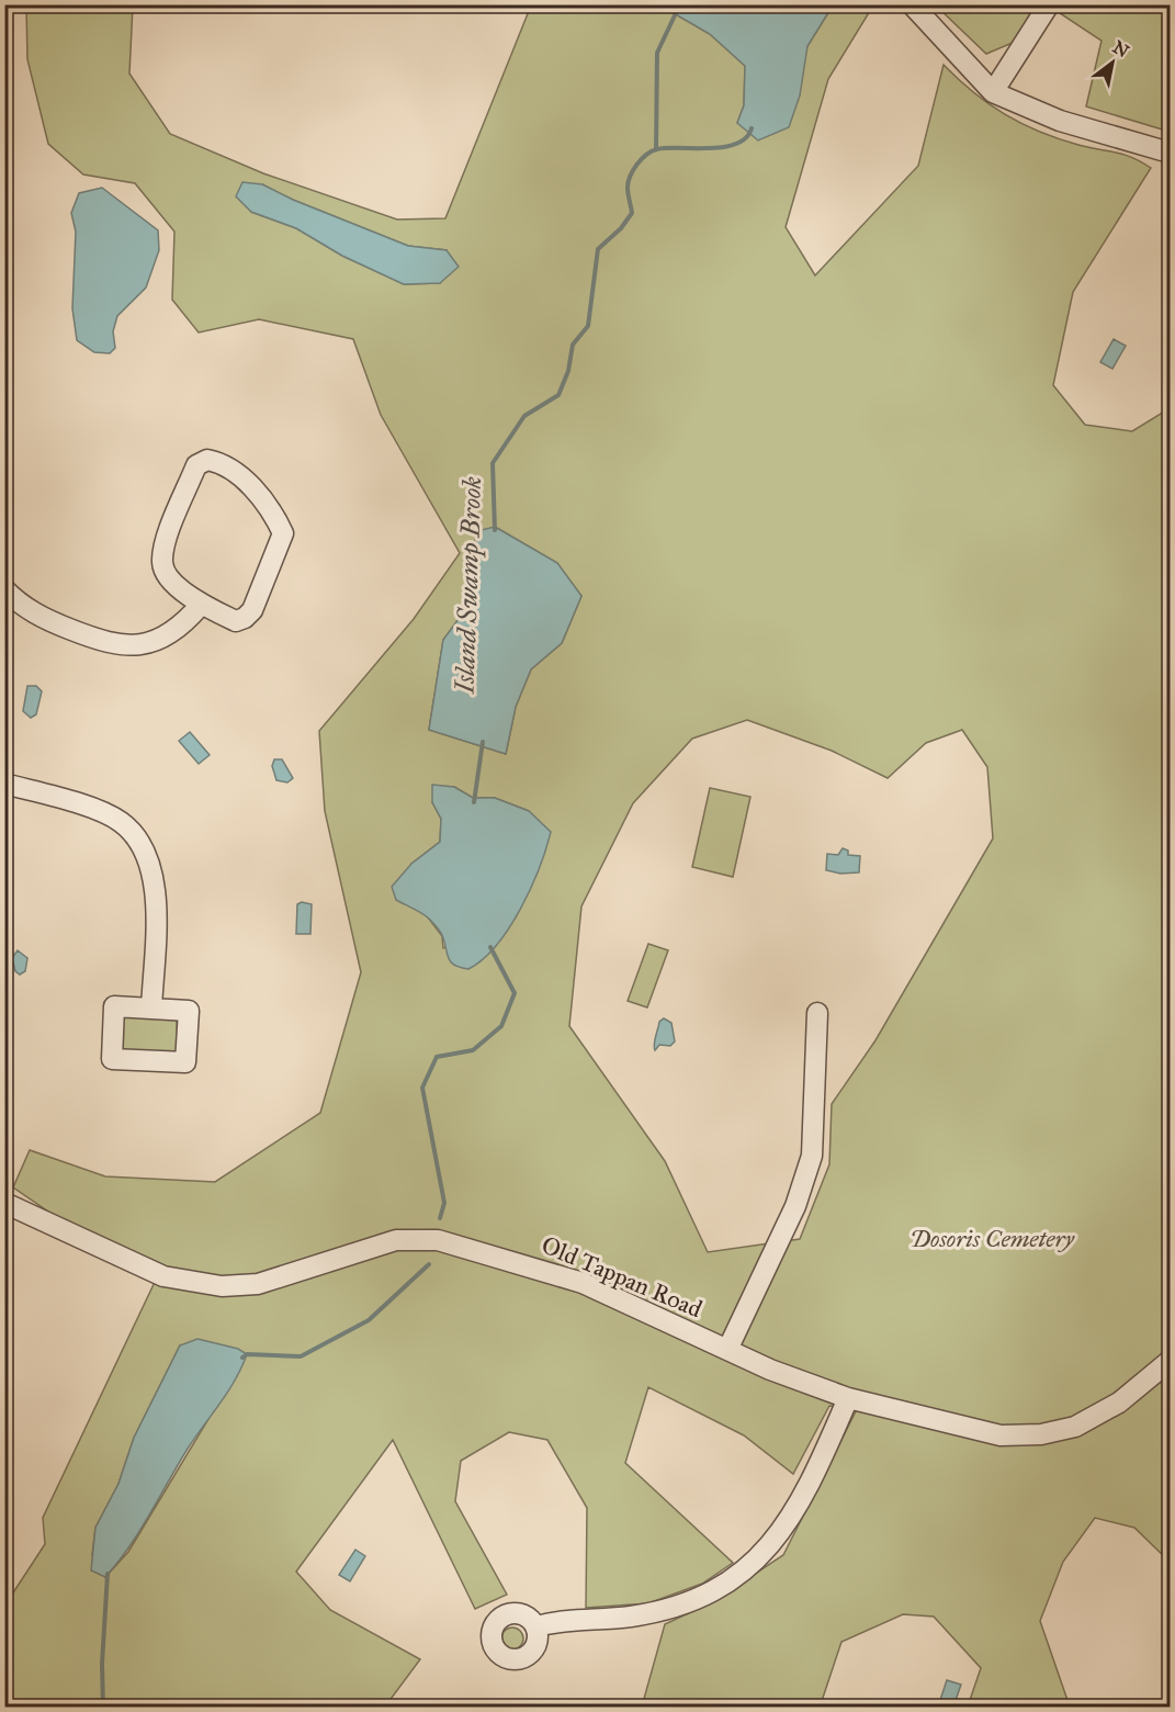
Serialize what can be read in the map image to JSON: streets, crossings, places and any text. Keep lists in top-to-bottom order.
{
  "streets": {
    "street": ["Old Tappan Road"]
  },
  "water": ["Island Swamp Brook"],
  "parks": ["Dosoris Cemetery"],
  "north": "top right"
}
